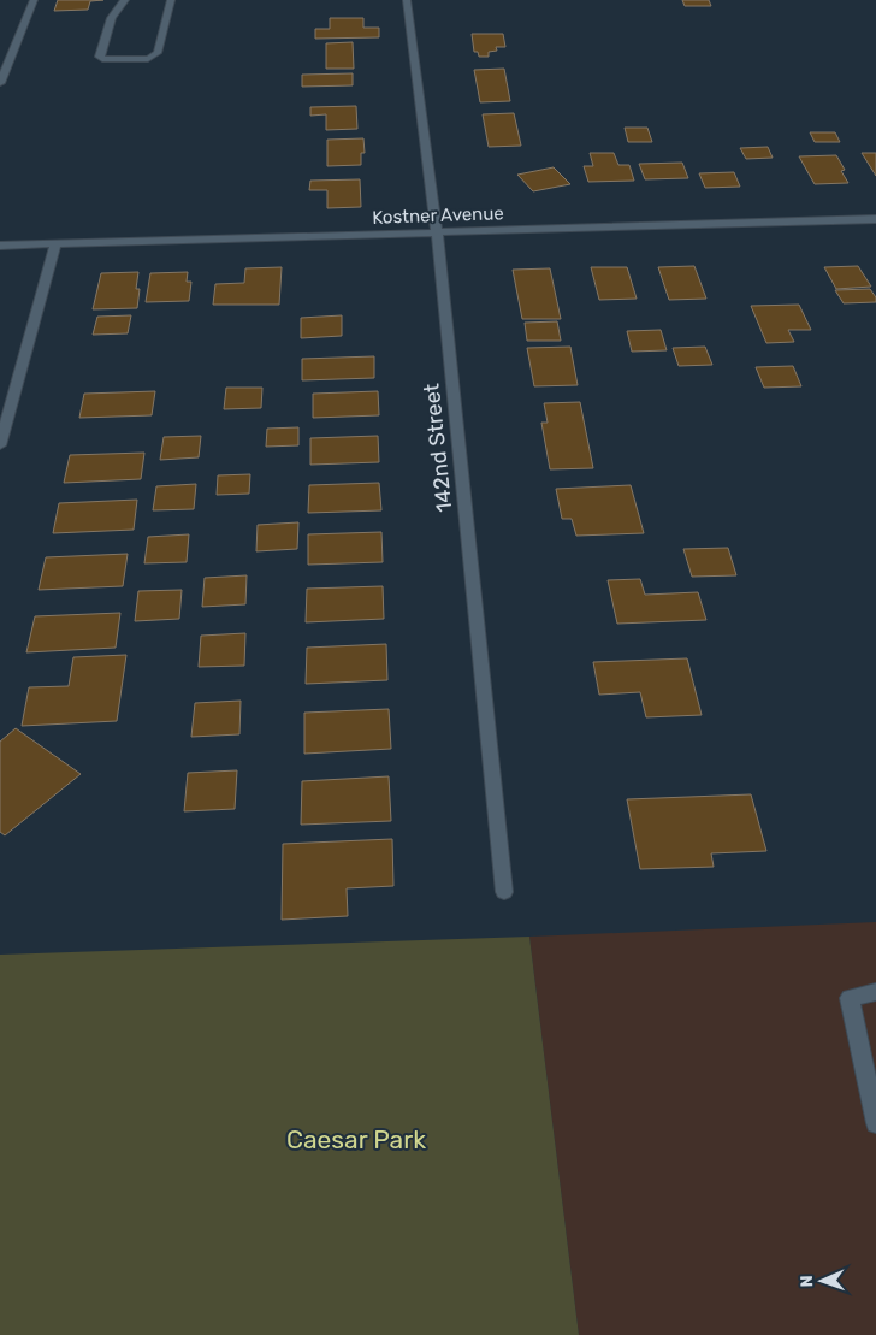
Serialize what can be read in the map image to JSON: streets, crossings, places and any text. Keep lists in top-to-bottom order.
{
  "streets": {
    "street": ["Kostner Avenue", "142nd Street"]
  },
  "crossings": [
    ["Kostner Avenue", "142nd Street"]
  ],
  "parks": ["Caesar Park"],
  "north": "left"
}
